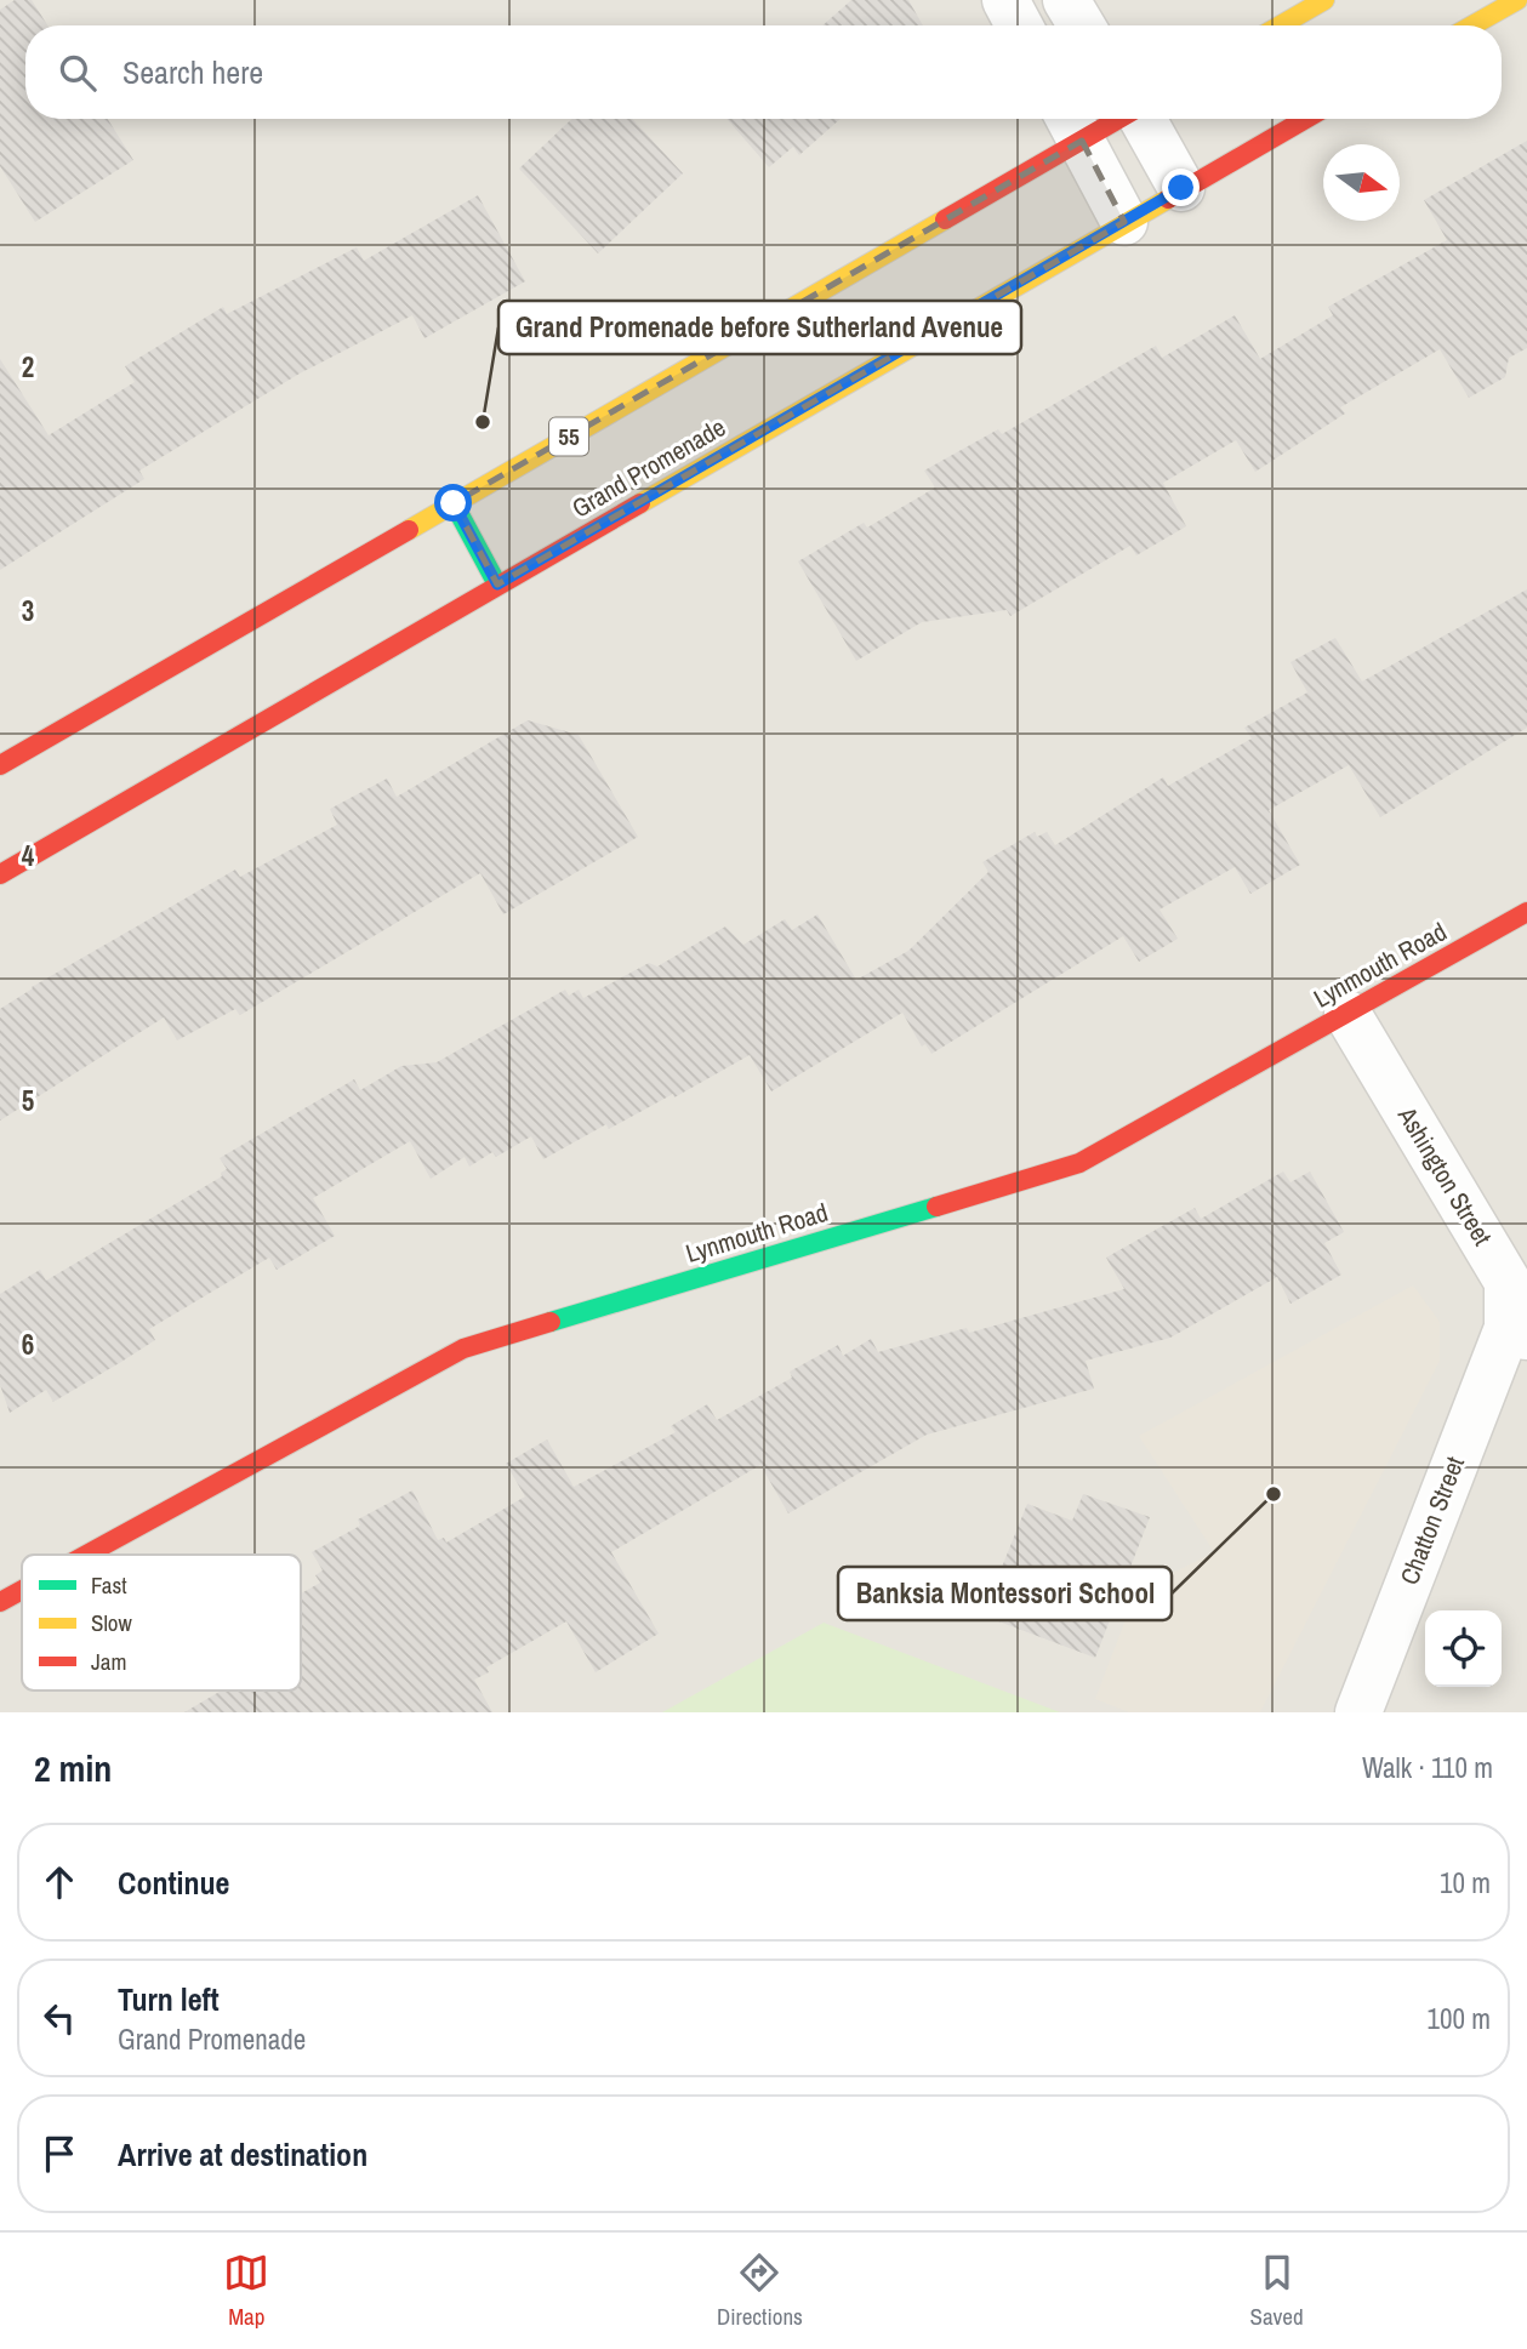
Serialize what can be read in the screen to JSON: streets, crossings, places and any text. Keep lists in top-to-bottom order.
{
  "streets": {
    "main road": ["55", "Grand Promenade", "Lynmouth Road"],
    "street": ["Ashington Street", "Chatton Street"]
  },
  "crossings": [
    ["Lynmouth Road", "Ashington Street"],
    ["Ashington Street", "Chatton Street"]
  ],
  "places": ["Grand Promenade before Sutherland Avenue", "Banksia Montessori School"],
  "legend": ["Fast", "Slow", "Jam"],
  "north": "right",
  "page": {
    "search": "Search here",
    "heading": ["2 min", "Walk · 110 m"],
    "list": [
      ["Continue", "10 m"],
      ["Turn left", "Grand Promenade", "100 m"],
      "Arrive at destination"
    ],
    "nav": ["Map", "Directions", "Saved"]
  },
  "grid": {
    "rows": [
      "2",
      "3",
      "4",
      "5",
      "6"
    ]
  }
}
